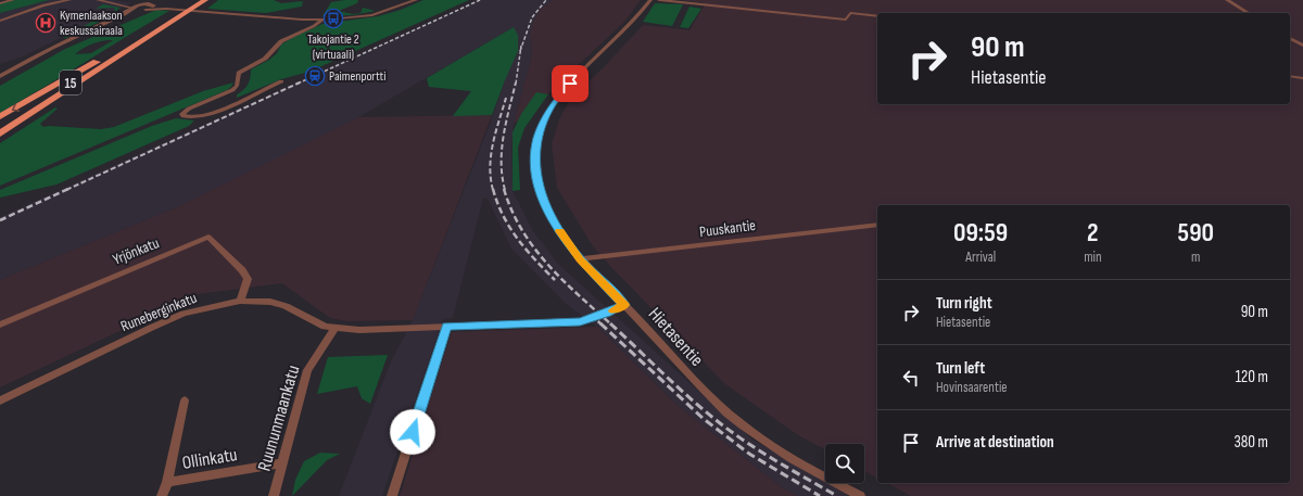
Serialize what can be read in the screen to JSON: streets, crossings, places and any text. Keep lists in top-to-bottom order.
{
  "streets": {
    "highway": ["15"],
    "street": [
      "Puuskantie",
      "Yrjönkatu",
      "Runeberginkatu",
      "Hietasentie",
      "Ruununmaankatu",
      "Ollinkatu"
    ]
  },
  "crossings": [
    ["Puuskantie", "Hietasentie"],
    ["Yrjönkatu", "Runeberginkatu"],
    ["Runeberginkatu", "Ruununmaankatu"],
    ["Ruununmaankatu", "Ollinkatu"]
  ],
  "places": {
    "bus stop": ["Takojantie 2 (virtuaali)"],
    "hospital": ["Kymenlaakson keskussairaala"],
    "station": ["Paimenportti"]
  },
  "page": {
    "turn": ["90 m", "Hietasentie"],
    "eta": [
      "09:59",
      "Arrival",
      "2",
      "min",
      "590",
      "m"
    ],
    "list": [
      {
        "name": "Turn right",
        "note": "Hietasentie",
        "value": "90 m"
      },
      {
        "name": "Turn left",
        "note": "Hovinsaarentie",
        "value": "120 m"
      },
      {
        "name": "Arrive at destination",
        "value": "380 m"
      }
    ]
  }
}
